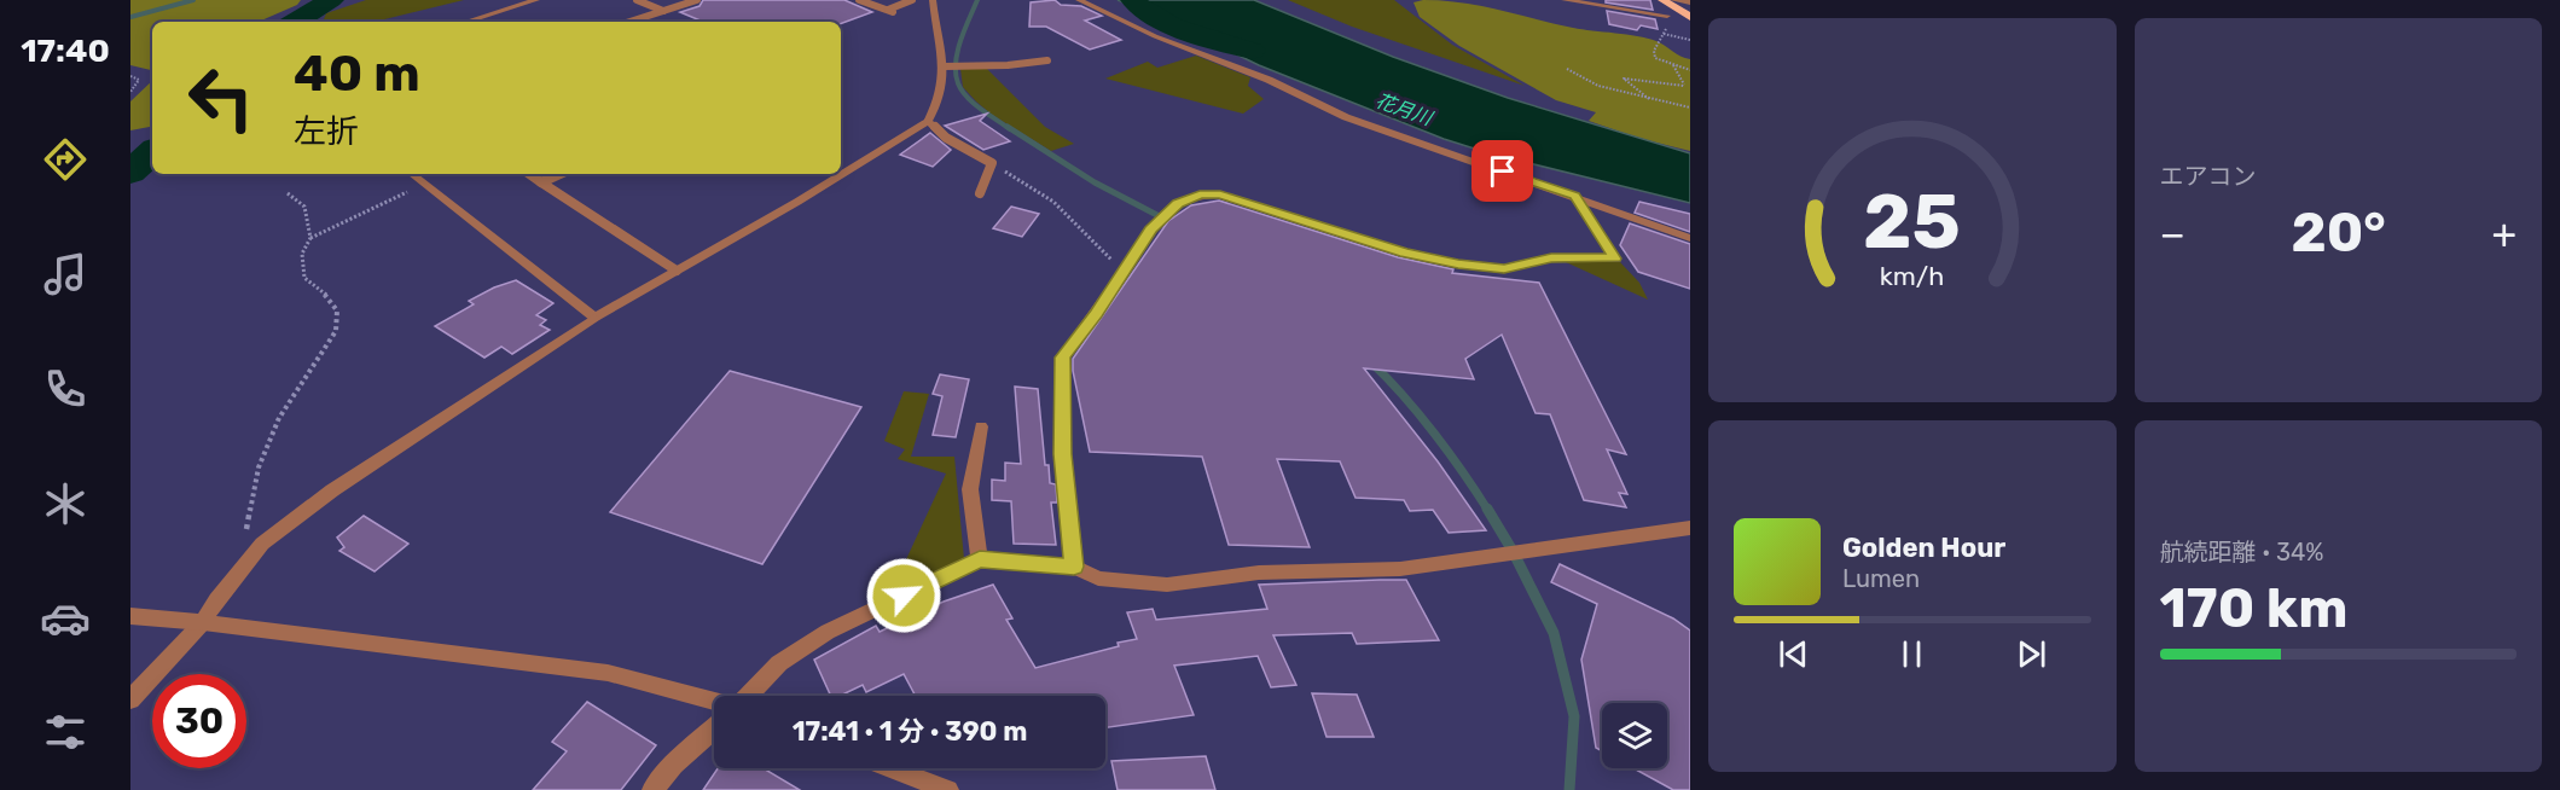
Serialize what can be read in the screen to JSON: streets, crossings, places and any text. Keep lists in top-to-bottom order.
{
  "water": ["花月川"],
  "page": {
    "tabs": "17:40",
    "tile": [
      "エアコン",
      ["航続距離 · 34%", "170 km"]
    ],
    "turn": ["40 m", "左折"],
    "heat": ["−", "20°", "+"],
    "song": ["Golden Hour", "Lumen"],
    "limit": "30",
    "trip": "17:41 · 1 分 · 390 m",
    "gauge": ["25", "km/h"]
  }
}
